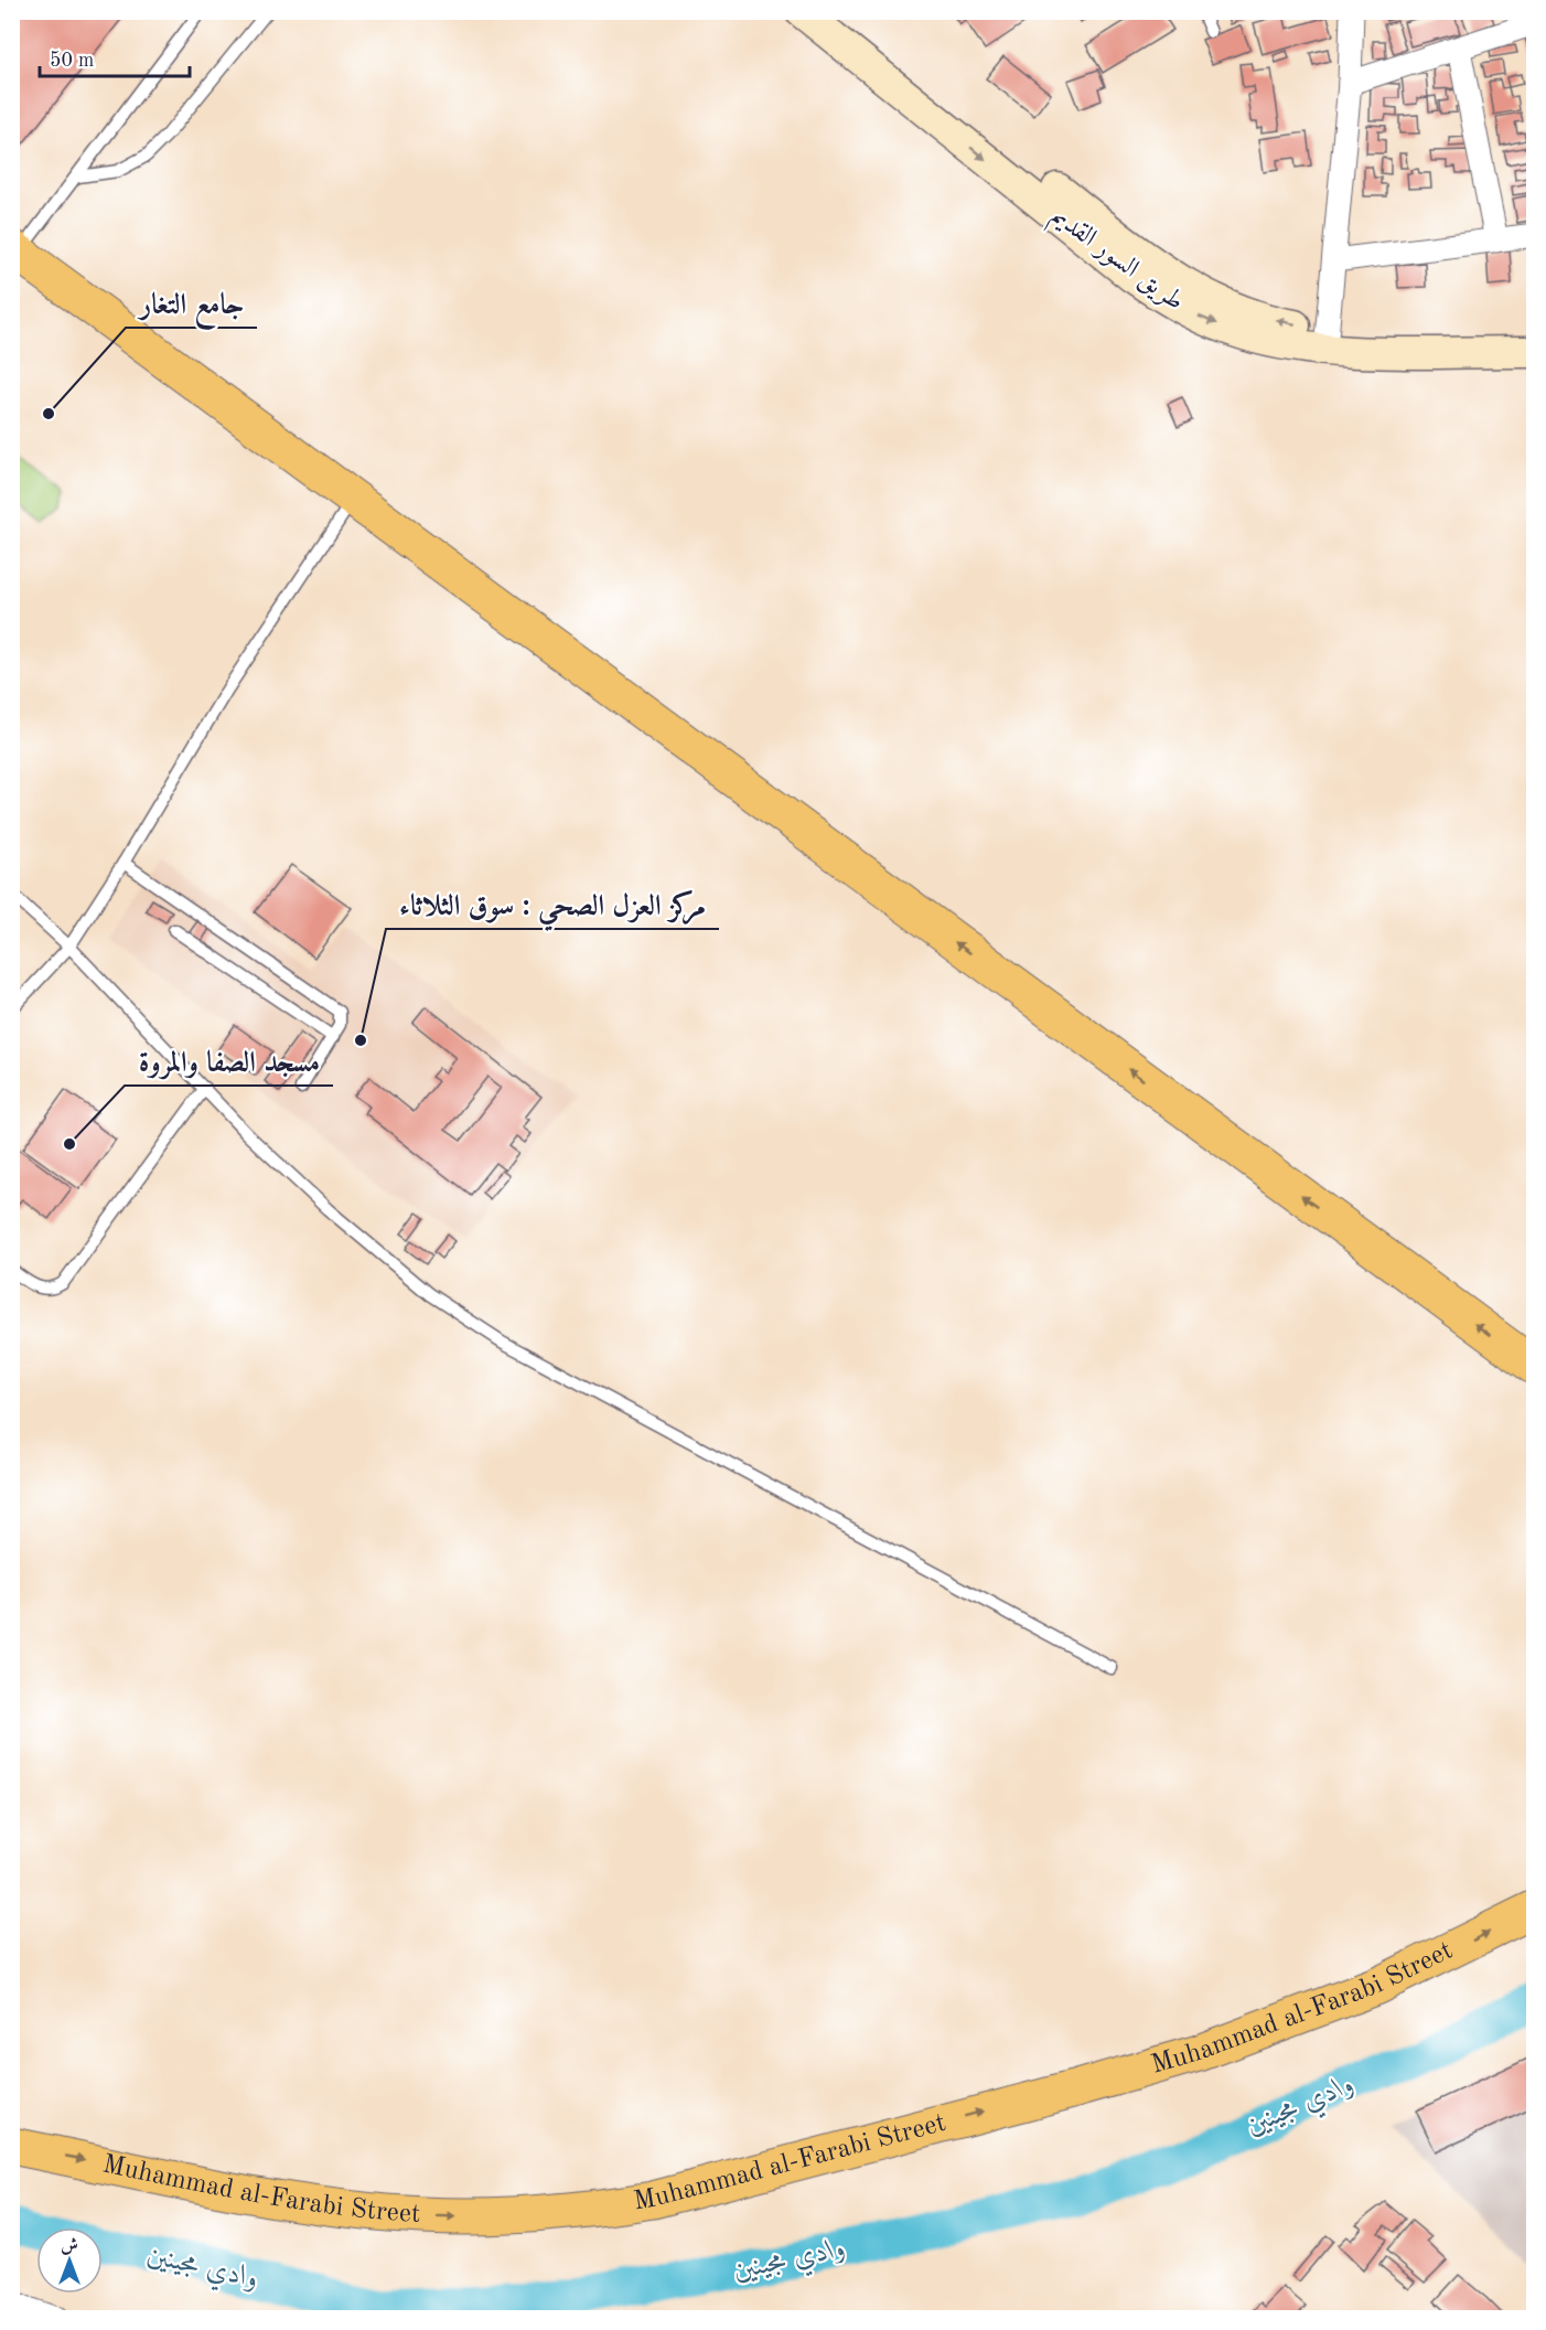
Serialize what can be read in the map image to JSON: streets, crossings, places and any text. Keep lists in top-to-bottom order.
{
  "streets": {
    "highway": ["Muhammad al-Farabi Street"],
    "main road": ["طريق السور القديم"]
  },
  "one_way": ["Muhammad al-Farabi Street"],
  "water": ["وادي مجينين"],
  "places": ["جامع التغار", "مركز العزل الصحي : سوق الثلاثاء", "مسجد الصفا والمروة"],
  "scale_bar": "50 m",
  "north": "top"
}
